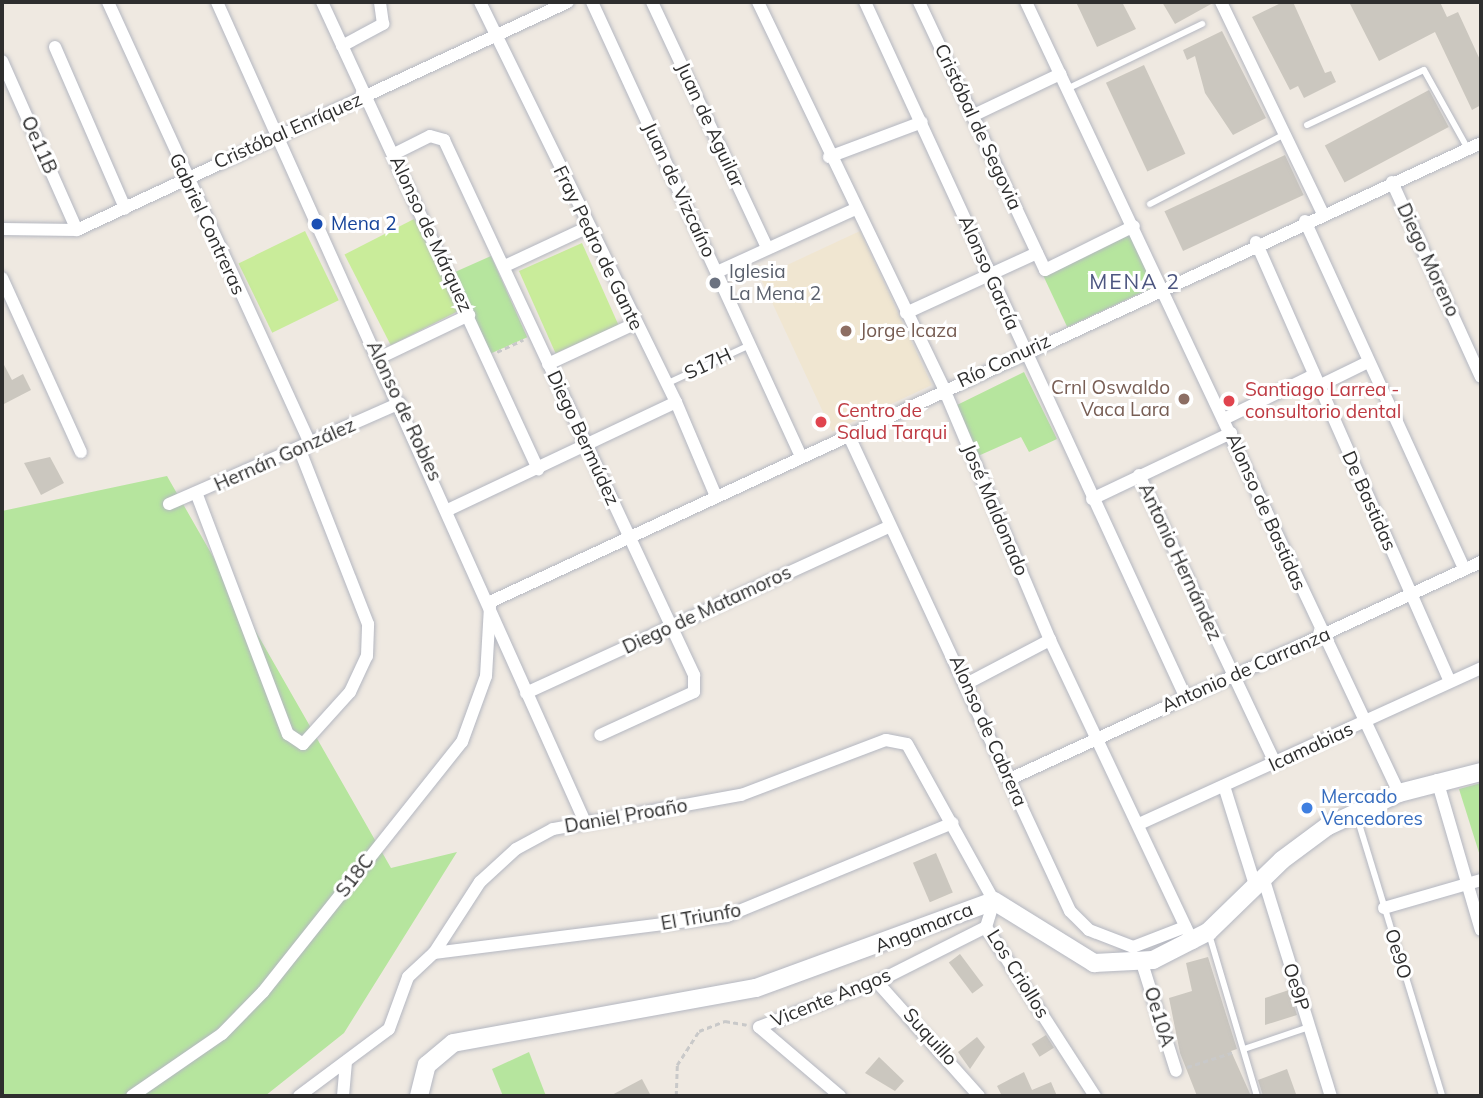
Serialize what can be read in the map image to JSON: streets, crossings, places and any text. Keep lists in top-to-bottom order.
{
  "streets": {
    "street": [
      "Juan de Aguilar",
      "Cristóbal de Segovia",
      "Cristóbal Enríquez",
      "Oe11B",
      "Juan de Vizcaíno",
      "Gabriel Contreras",
      "Alonso de Márquez",
      "Fray Pedro de Gante",
      "Diego Moreno",
      "Alonso García",
      "Río Conuriz",
      "Alonso de Robles",
      "Diego Bermúdez",
      "Hernán González",
      "De Bastidas",
      "José Maldonado",
      "Alonso de Bastidas",
      "Antonio Hernández",
      "Diego de Matamoros",
      "Antonio de Carranza",
      "Alonso de Cabrera",
      "Icamabias",
      "Daniel Proaño",
      "S18C",
      "El Triunfo",
      "Angamarca",
      "Los Criollos",
      "Oe9P",
      "Vicente Angos",
      "Oe10A",
      "Suquillo"
    ],
    "lane": ["S17H", "Oe9O"]
  },
  "crossings": [
    ["Cristóbal Enríquez", "Oe11B"],
    ["Cristóbal Enríquez", "Gabriel Contreras"],
    ["Cristóbal Enríquez", "Alonso de Márquez"],
    ["Cristóbal Enríquez", "Fray Pedro de Gante"],
    ["Cristóbal Enríquez", "Alonso de Robles"],
    ["Juan de Vizcaíno", "Río Conuriz"],
    ["Juan de Vizcaíno", "S17H"],
    ["Gabriel Contreras", "Hernán González"],
    ["Alonso de Márquez", "Diego Bermúdez"],
    ["Fray Pedro de Gante", "Río Conuriz"],
    ["Fray Pedro de Gante", "S17H"],
    ["Diego Moreno", "Río Conuriz"],
    ["Alonso García", "Río Conuriz"],
    ["Alonso García", "Antonio de Carranza"],
    ["Río Conuriz", "Alonso de Robles"],
    ["Río Conuriz", "Diego Bermúdez"],
    ["Río Conuriz", "De Bastidas"],
    ["Río Conuriz", "José Maldonado"],
    ["Río Conuriz", "Alonso de Bastidas"],
    ["Río Conuriz", "Alonso de Cabrera"],
    ["Río Conuriz", "S18C"],
    ["Alonso de Robles", "Hernán González"],
    ["Alonso de Robles", "Diego de Matamoros"],
    ["Alonso de Robles", "Daniel Proaño"],
    ["Alonso de Robles", "S18C"],
    ["Diego Bermúdez", "Diego de Matamoros"],
    ["De Bastidas", "Antonio de Carranza"],
    ["De Bastidas", "Icamabias"],
    ["José Maldonado", "Antonio de Carranza"],
    ["José Maldonado", "Alonso de Cabrera"],
    ["José Maldonado", "Icamabias"],
    ["José Maldonado", "Angamarca"],
    ["Alonso de Bastidas", "Antonio de Carranza"],
    ["Alonso de Bastidas", "Icamabias"],
    ["Alonso de Bastidas", "Angamarca"],
    ["Antonio Hernández", "Antonio de Carranza"],
    ["Antonio Hernández", "Icamabias"],
    ["Diego de Matamoros", "Alonso de Cabrera"],
    ["Antonio de Carranza", "Alonso de Cabrera"],
    ["Icamabias", "Oe9P"],
    ["Daniel Proaño", "El Triunfo"],
    ["Daniel Proaño", "Los Criollos"],
    ["El Triunfo", "Los Criollos"],
    ["Angamarca", "Oe9O"],
    ["Angamarca", "Los Criollos"],
    ["Angamarca", "Oe9P"],
    ["Angamarca", "Oe10A"],
    ["Los Criollos", "Vicente Angos"],
    ["Vicente Angos", "Suquillo"]
  ],
  "districts": ["MENA 2"],
  "places": [
    "Mena 2",
    "Iglesia La Mena 2",
    "Jorge Icaza",
    "Crnl Oswaldo Vaca Lara",
    "Santiago Larrea - consultorio dental",
    "Centro de Salud Tarqui",
    "Mercado Vencedores"
  ]
}
